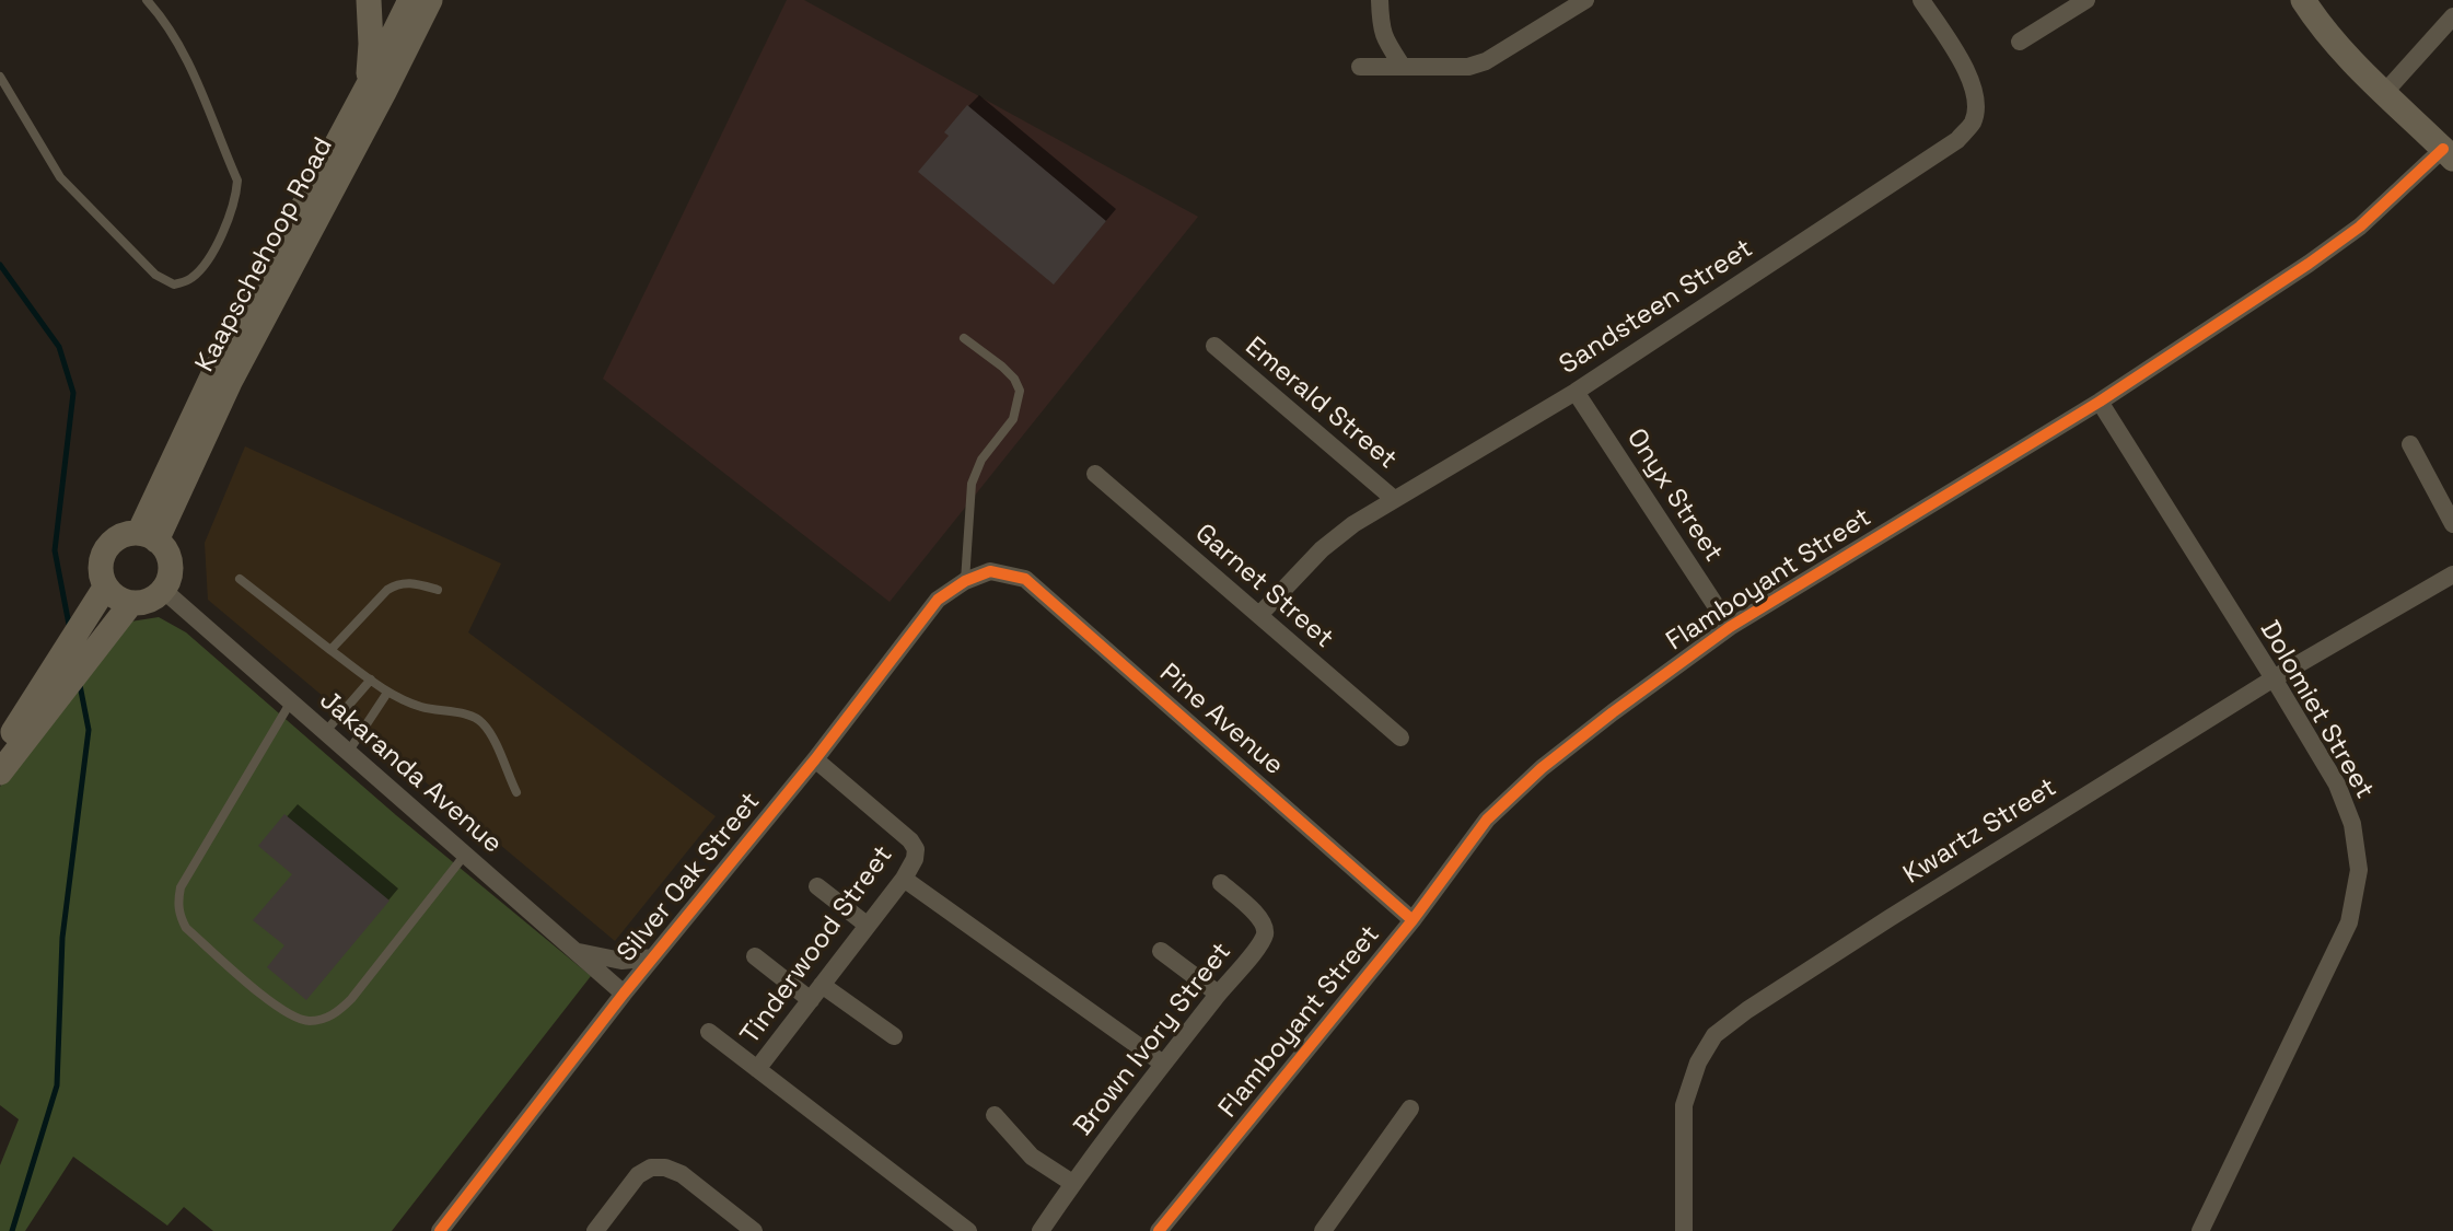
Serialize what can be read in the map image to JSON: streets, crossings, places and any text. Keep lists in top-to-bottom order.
{
  "streets": {
    "main road": ["Kaapschehoop Road"],
    "street": [
      "Sandsteen Street",
      "Emerald Street",
      "Onyx Street",
      "Flamboyant Street",
      "Garnet Street",
      "Dolomiet Street",
      "Pine Avenue",
      "Jakaranda Avenue",
      "Kwartz Street",
      "Silver Oak Street",
      "Tinderwood Street",
      "Brown Ivory Street"
    ]
  },
  "crossings": [
    ["Kaapschehoop Road", "Jakaranda Avenue"],
    ["Sandsteen Street", "Emerald Street"],
    ["Sandsteen Street", "Onyx Street"],
    ["Sandsteen Street", "Garnet Street"],
    ["Onyx Street", "Flamboyant Street"],
    ["Flamboyant Street", "Dolomiet Street"],
    ["Flamboyant Street", "Pine Avenue"],
    ["Dolomiet Street", "Kwartz Street"],
    ["Pine Avenue", "Silver Oak Street"],
    ["Jakaranda Avenue", "Silver Oak Street"],
    ["Silver Oak Street", "Tinderwood Street"]
  ]
}
